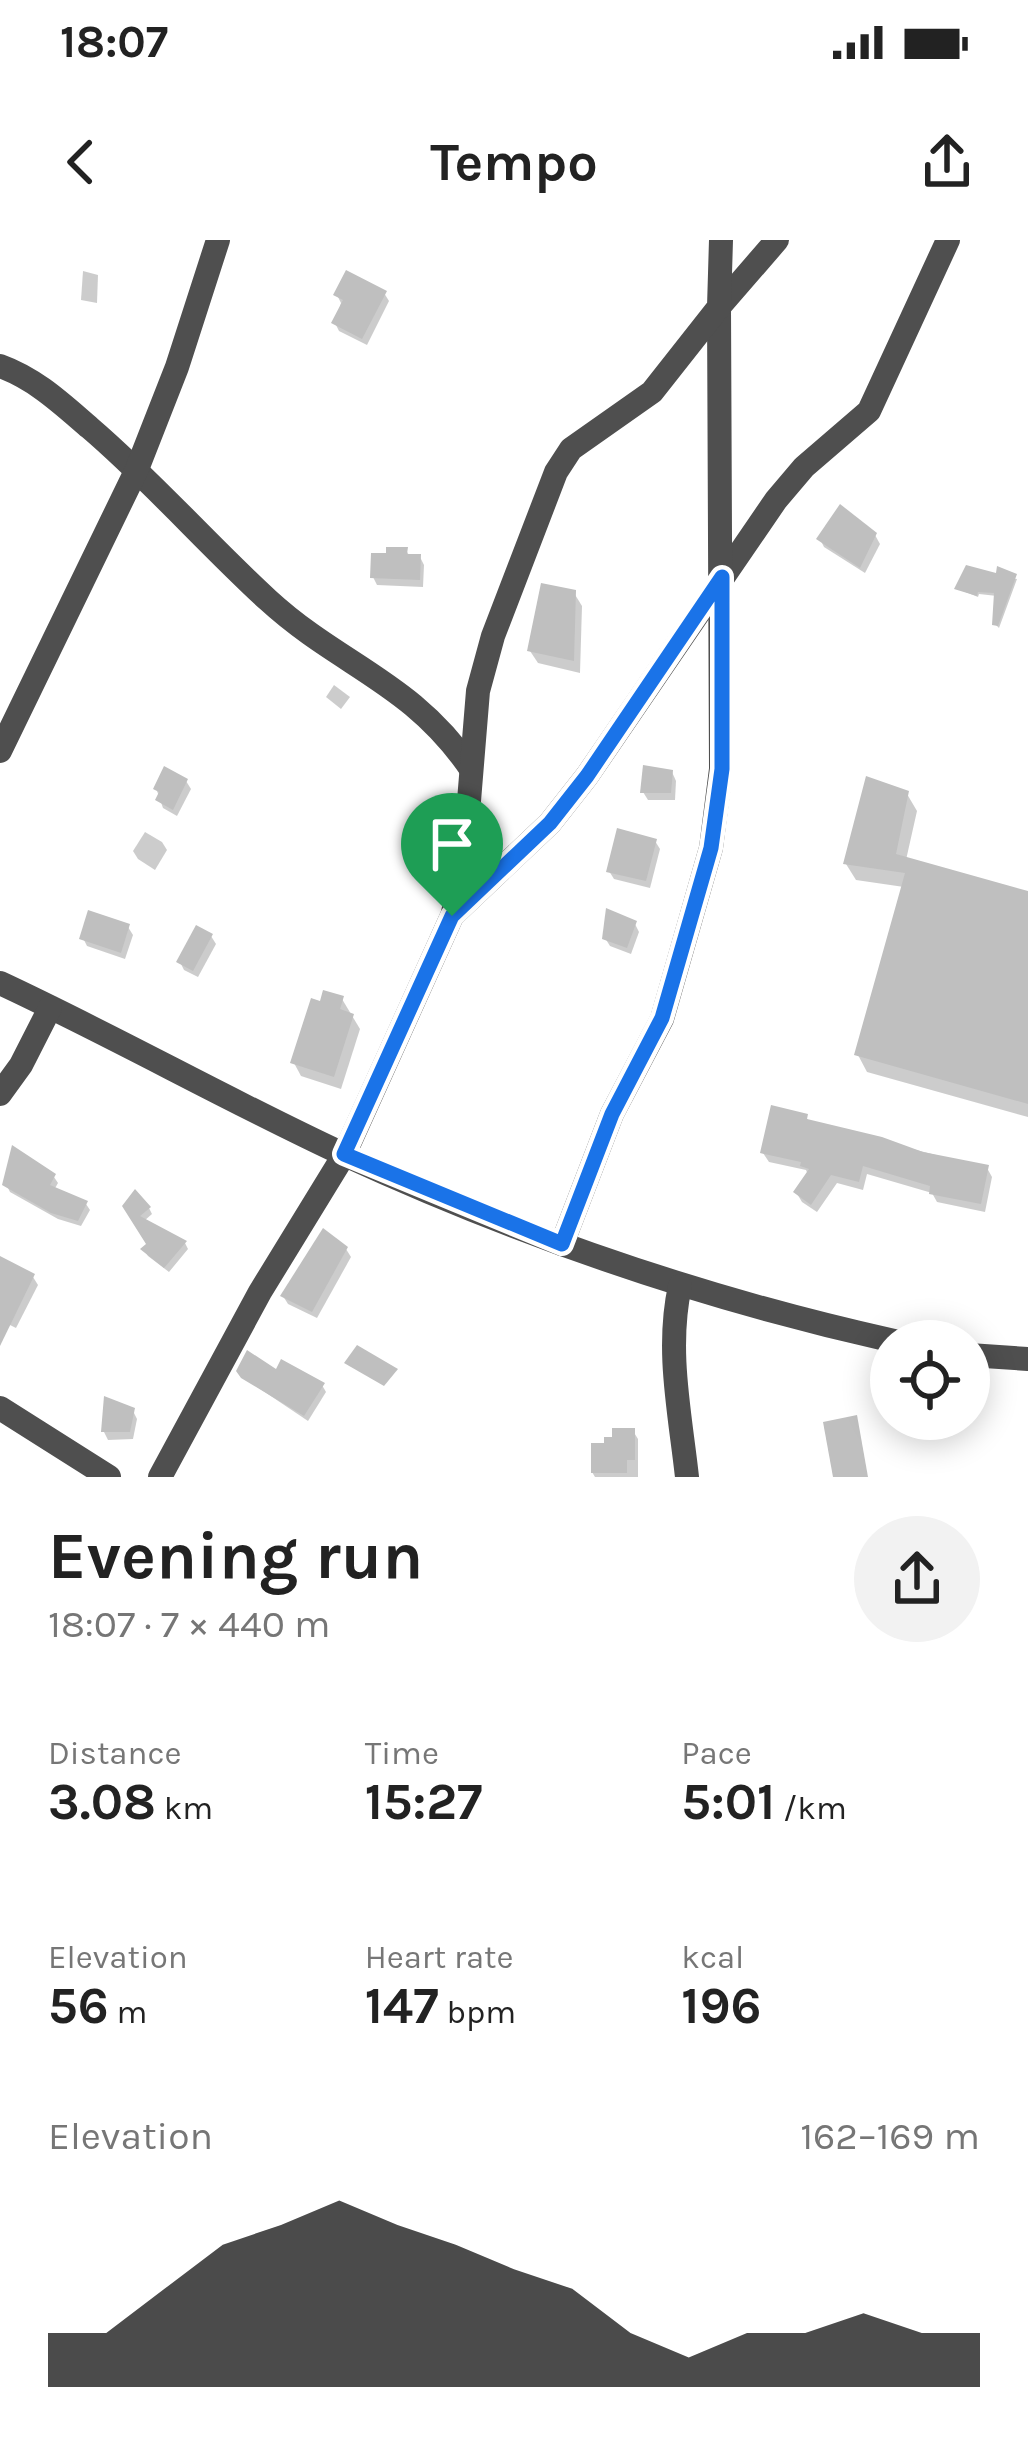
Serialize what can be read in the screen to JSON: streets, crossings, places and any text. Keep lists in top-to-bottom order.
{
  "page": {
    "status": "18:07",
    "header": "Tempo",
    "heading": ["Evening run", "18:07 · 7 × 440 m"],
    "stats": [
      ["Distance", "3.08 km"],
      ["Time", "15:27"],
      ["Pace", "5:01 /km"],
      ["Elevation", "56 m"],
      ["Heart rate", "147 bpm"],
      ["kcal", "196"]
    ],
    "chart": ["Elevation", "162–169 m"]
  }
}
